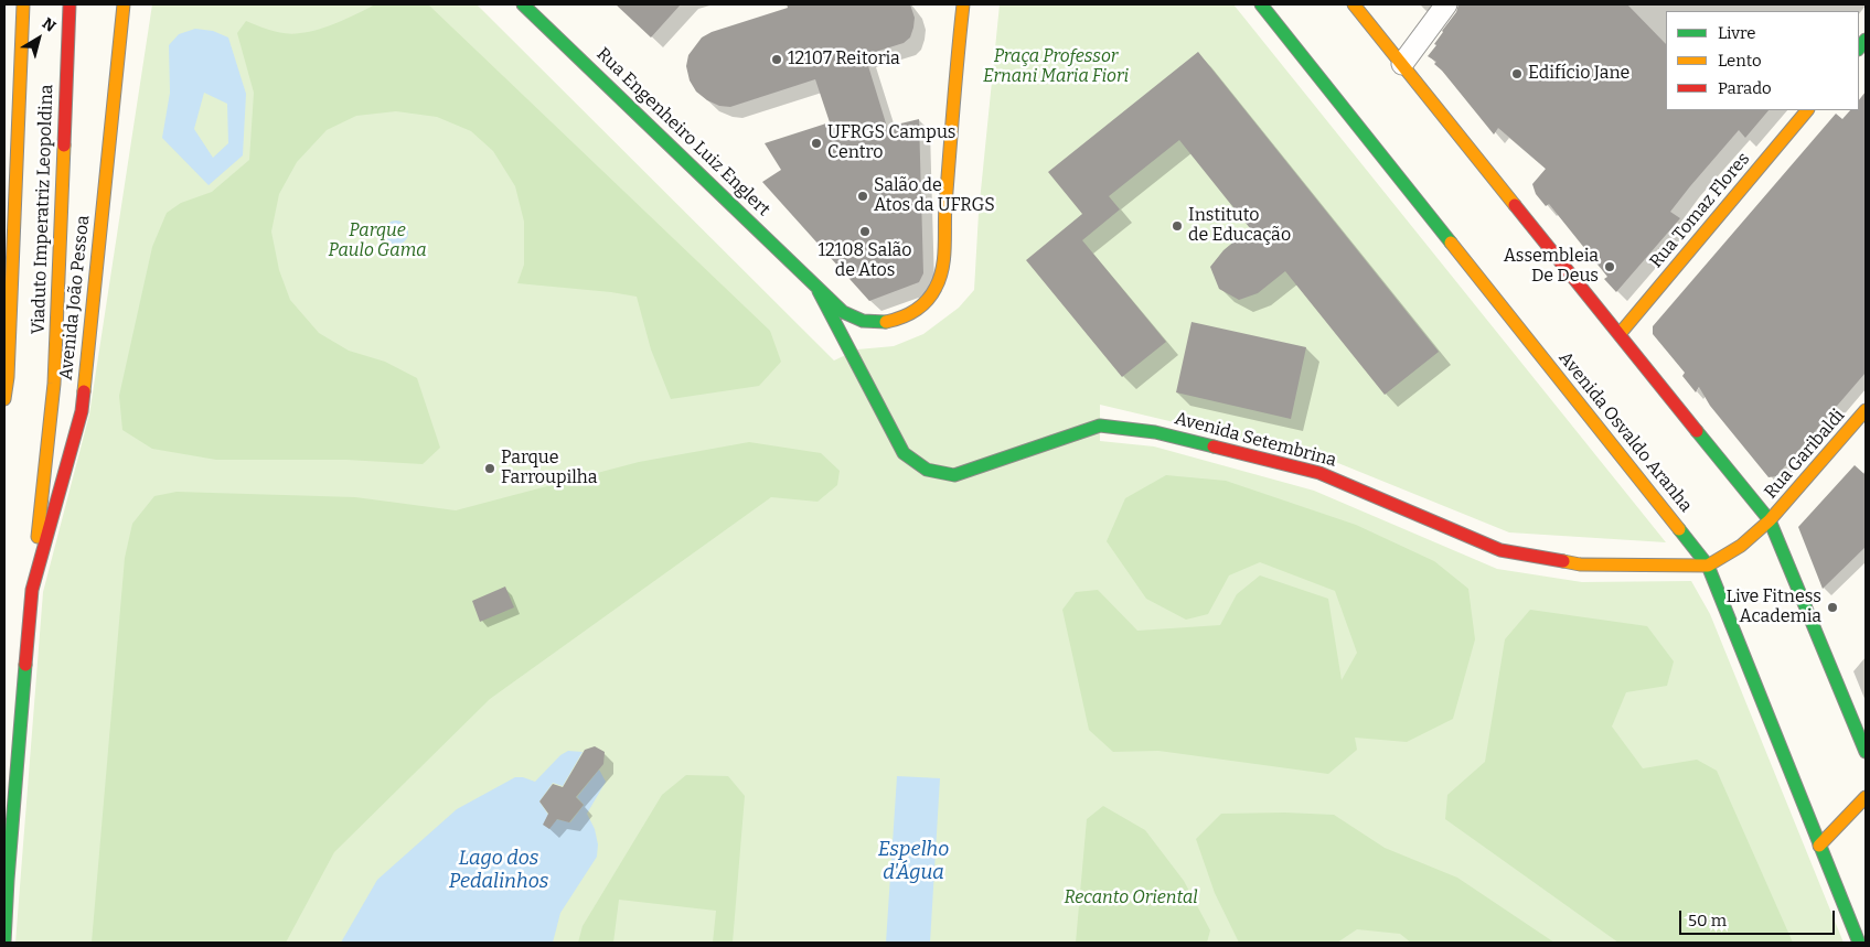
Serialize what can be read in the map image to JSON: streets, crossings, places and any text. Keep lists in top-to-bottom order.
{
  "streets": {
    "main road": [
      "Rua Engenheiro Luiz Englert",
      "Viaduto Imperatriz Leopoldina",
      "Rua Tomaz Flores",
      "Avenida João Pessoa",
      "Avenida Osvaldo Aranha",
      "Avenida Setembrina",
      "Rua Garibaldi"
    ]
  },
  "crossings": [
    ["Rua Engenheiro Luiz Englert", "Avenida Setembrina"],
    ["Viaduto Imperatriz Leopoldina", "Avenida João Pessoa"],
    ["Avenida Osvaldo Aranha", "Avenida Setembrina"]
  ],
  "water": ["Espelho d'Água", "Lago dos Pedalinhos"],
  "parks": ["Praça Professor Ernani Maria Fiori", "Parque Paulo Gama", "Recanto Oriental"],
  "places": [
    "12107 Reitoria",
    "Edifício Jane",
    "UFRGS Campus Centro",
    "Salão de Atos da UFRGS",
    "Instituto de Educação",
    "12108 Salão de Atos",
    "Assembleia De Deus",
    "Parque Farroupilha",
    "Live Fitness Academia"
  ],
  "legend": ["Livre", "Lento", "Parado"],
  "scale_bar": "50 m",
  "north": "top right"
}
